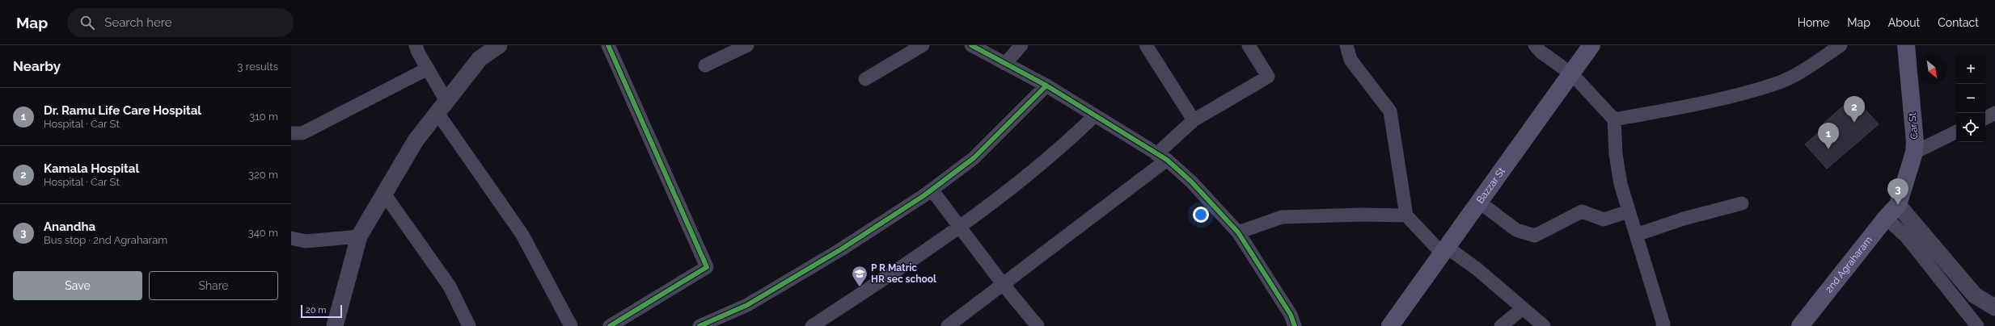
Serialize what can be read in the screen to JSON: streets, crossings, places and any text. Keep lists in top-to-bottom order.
{
  "streets": {
    "main road": ["Car St", "Bazzar St", "2nd Agraharam"]
  },
  "crossings": [
    ["Car St", "2nd Agraharam"]
  ],
  "places": {
    "school or university": ["P R Matric HR sec school"]
  },
  "scale_bar": "20 m",
  "north": "bottom right",
  "page": {
    "header": "Map",
    "search": "Search here",
    "nav": [
      "Home",
      "Map",
      "About",
      "Contact"
    ],
    "heading": ["Nearby", "3 results"],
    "map_buttons": ["+", "−"],
    "list": [
      {
        "mark": "1",
        "name": "Dr. Ramu Life Care Hospital",
        "note": "Hospital · Car St",
        "value": "310 m"
      },
      {
        "mark": "2",
        "name": "Kamala Hospital",
        "note": "Hospital · Car St",
        "value": "320 m"
      },
      {
        "mark": "3",
        "name": "Anandha",
        "note": "Bus stop · 2nd Agraharam",
        "value": "340 m"
      }
    ],
    "pins": ["2", "1", "3"],
    "buttons": ["Save", "Share"],
    "scale": "20 m"
  }
}
